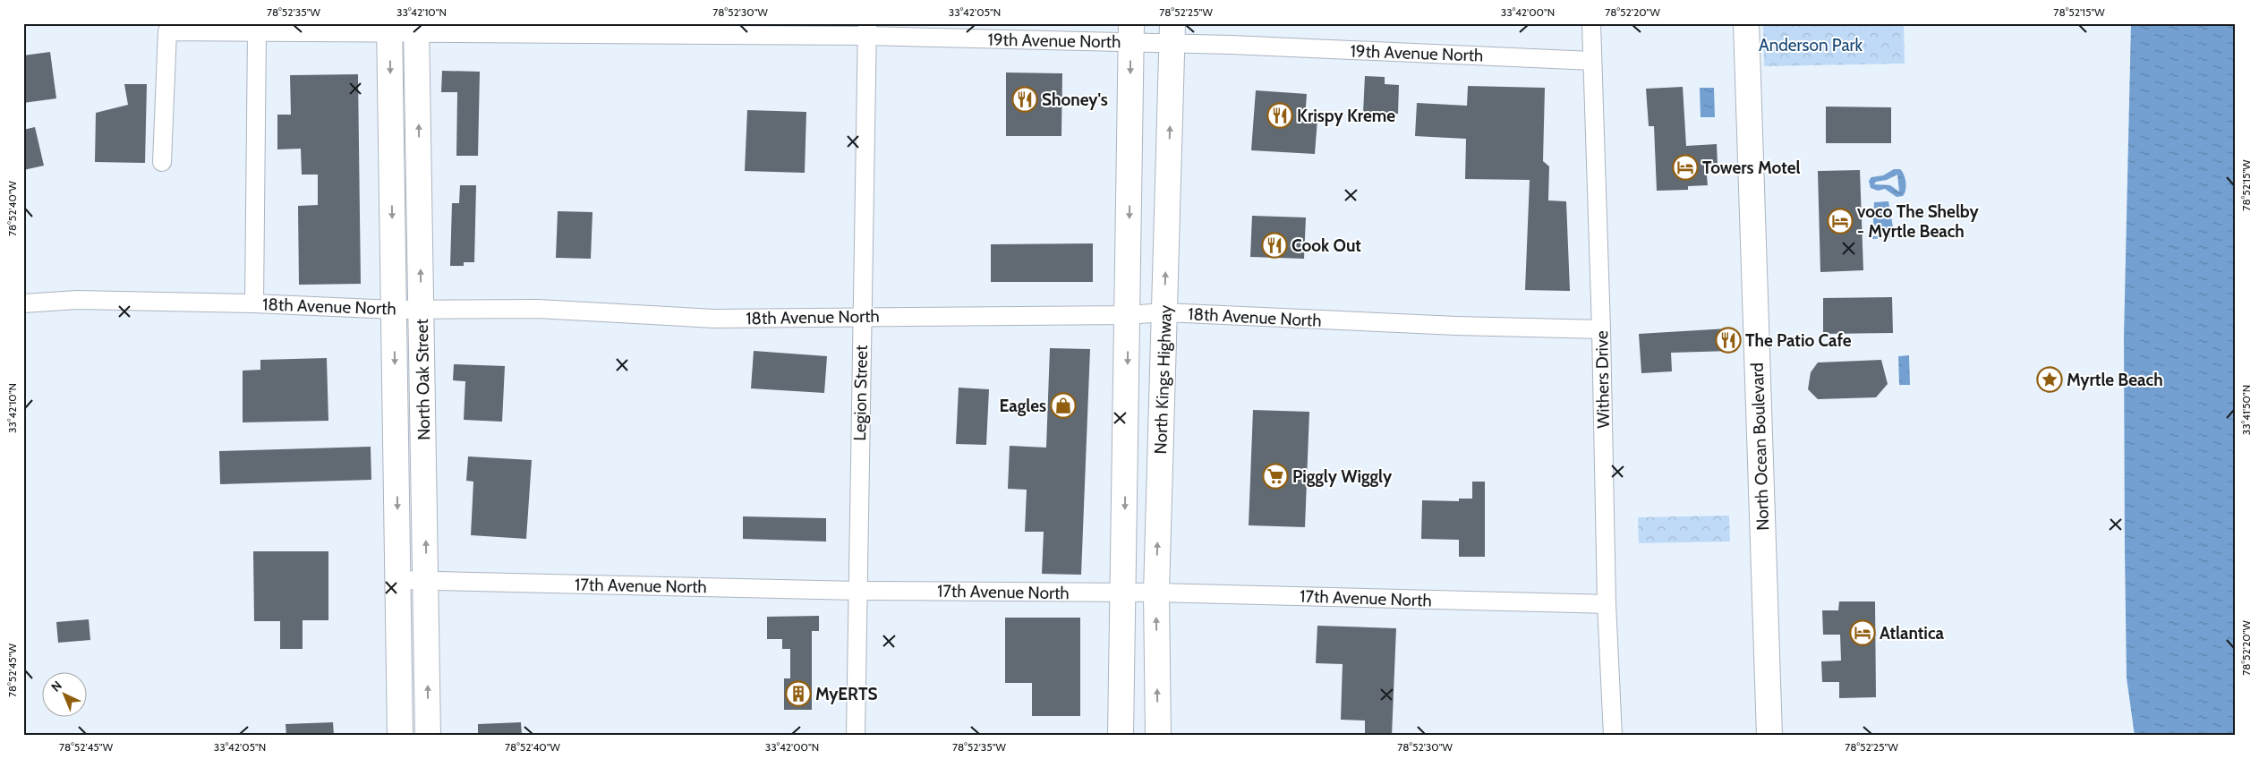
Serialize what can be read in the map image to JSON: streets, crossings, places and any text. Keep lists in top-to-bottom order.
{
  "streets": {
    "main road": ["North Oak Street", "North Kings Highway", "North Ocean Boulevard"],
    "street": [
      "19th Avenue North",
      "18th Avenue North",
      "Withers Drive",
      "Legion Street",
      "17th Avenue North"
    ]
  },
  "crossings": [
    ["19th Avenue North", "North Oak Street"],
    ["19th Avenue North", "North Kings Highway"],
    ["19th Avenue North", "Withers Drive"],
    ["19th Avenue North", "Legion Street"],
    ["18th Avenue North", "North Oak Street"],
    ["18th Avenue North", "North Kings Highway"],
    ["18th Avenue North", "Withers Drive"],
    ["18th Avenue North", "Legion Street"],
    ["North Oak Street", "17th Avenue North"],
    ["North Kings Highway", "17th Avenue North"],
    ["Withers Drive", "17th Avenue North"],
    ["Legion Street", "17th Avenue North"]
  ],
  "parks": ["Anderson Park"],
  "places": {
    "restaurant": [
      "Shoney's",
      "Krispy Kreme",
      "Cook Out",
      "The Patio Cafe"
    ],
    "hotel": ["Towers Motel", "voco The Shelby - Myrtle Beach", "Atlantica"],
    "place": ["Myrtle Beach"],
    "shop": ["Eagles"],
    "supermarket": ["Piggly Wiggly"],
    "building": ["MyERTS"]
  },
  "north": "top left",
  "coordinates": [
    "78°52'35\"W",
    "33°42'10\"N",
    "78°52'30\"W",
    "33°42'05\"N",
    "78°52'25\"W",
    "33°42'00\"N",
    "78°52'20\"W",
    "78°52'15\"W",
    "78°52'40\"W",
    "33°41'50\"N",
    "78°52'45\"W"
  ]
}
